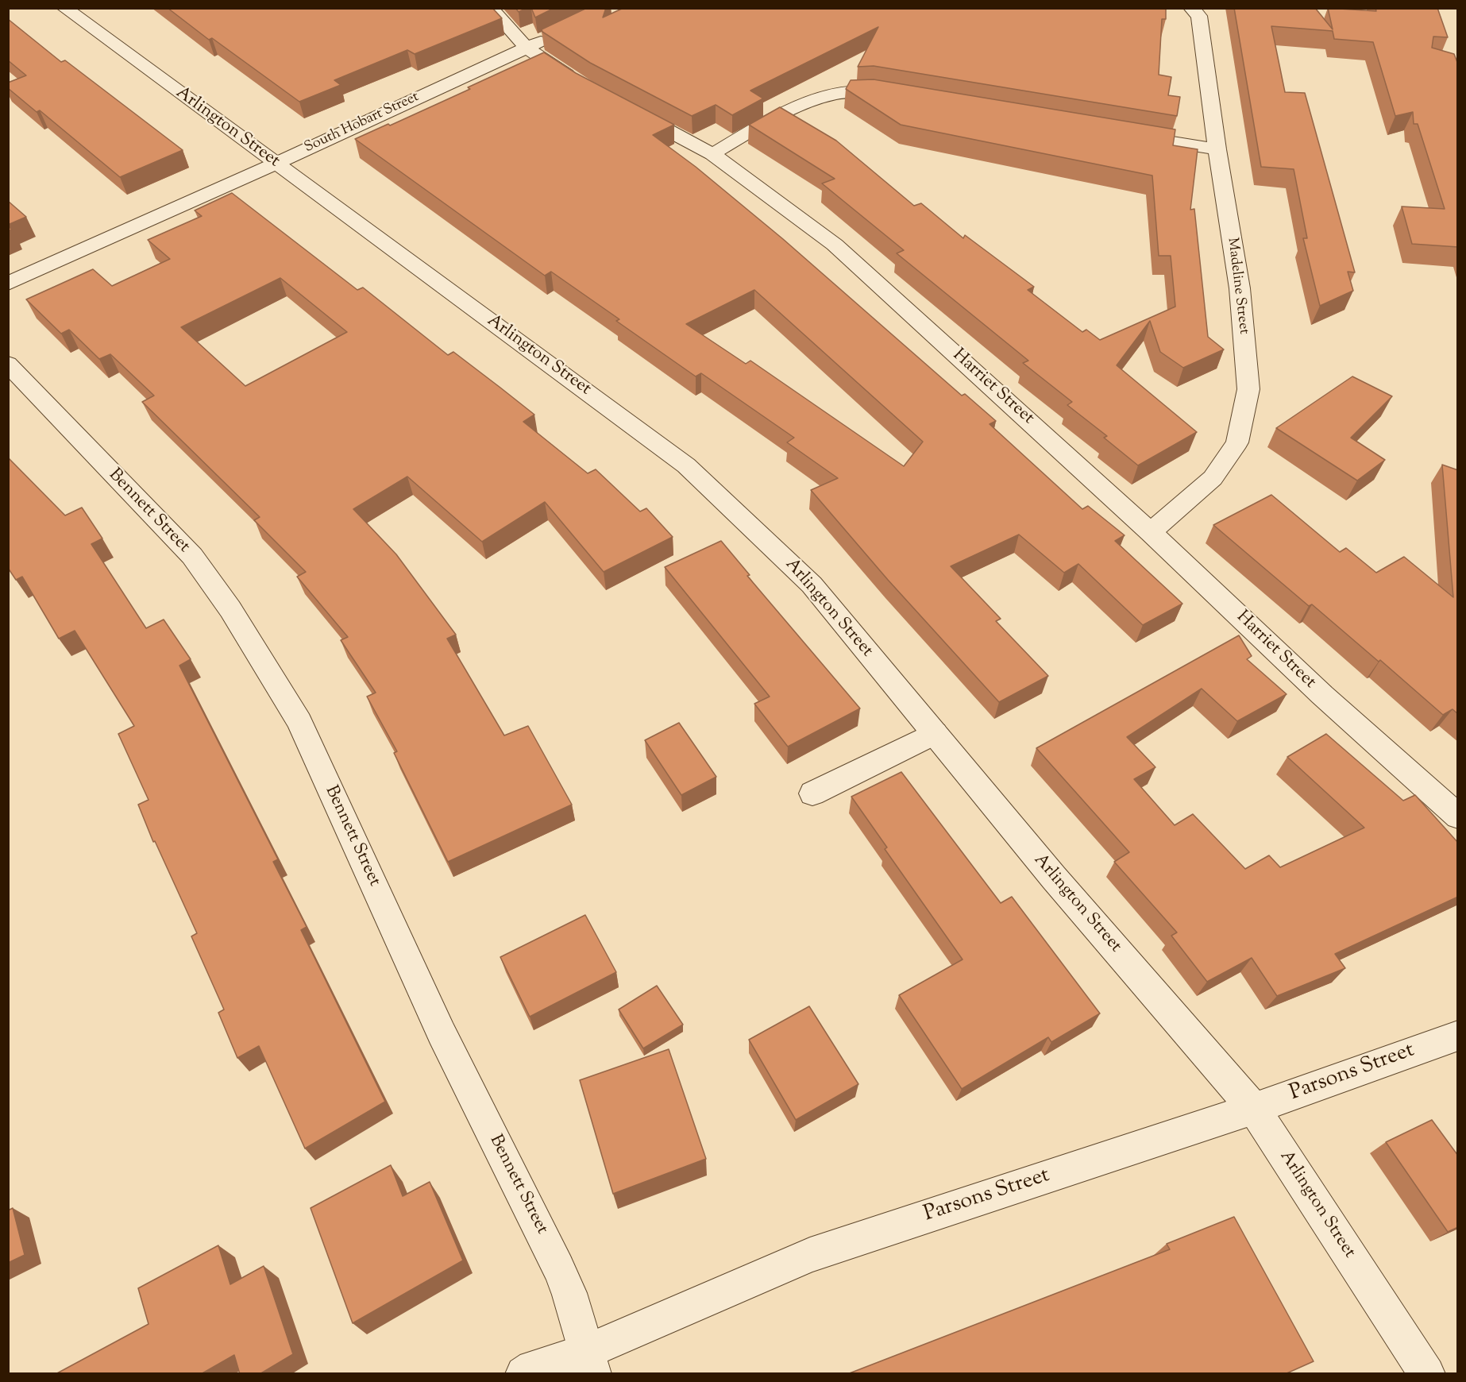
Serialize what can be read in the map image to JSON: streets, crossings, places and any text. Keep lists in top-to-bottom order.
{
  "streets": {
    "street": [
      "South Hobart Street",
      "Arlington Street",
      "Madeline Street",
      "Harriet Street",
      "Bennett Street",
      "Parsons Street"
    ]
  },
  "crossings": [
    ["South Hobart Street", "Arlington Street"],
    ["Arlington Street", "Parsons Street"],
    ["Madeline Street", "Harriet Street"],
    ["Bennett Street", "Parsons Street"]
  ]
}
